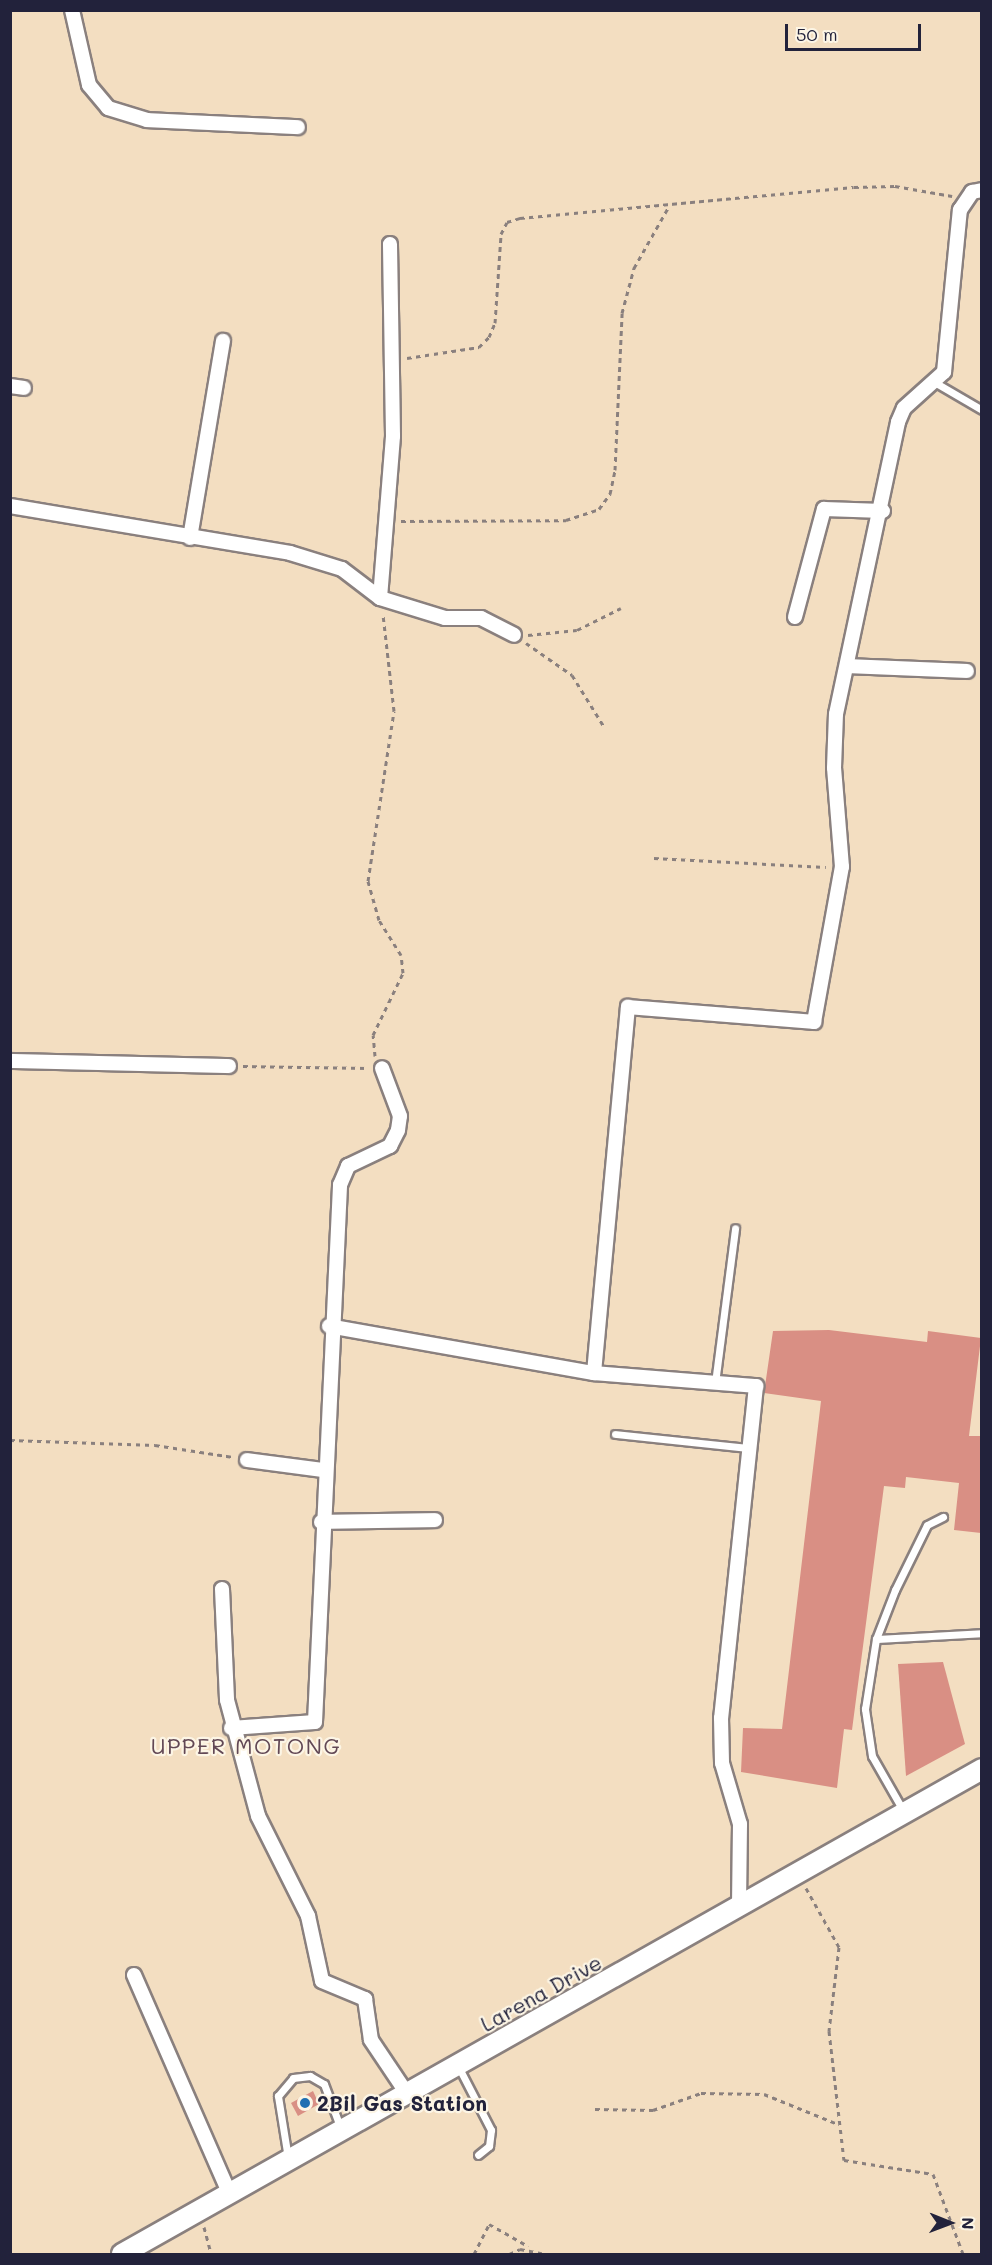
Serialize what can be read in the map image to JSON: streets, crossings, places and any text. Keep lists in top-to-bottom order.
{
  "streets": {
    "main road": ["Larena Drive"]
  },
  "districts": ["UPPER MOTONG"],
  "places": ["2Bil Gas Station"],
  "scale_bar": "50 m",
  "north": "right"
}
